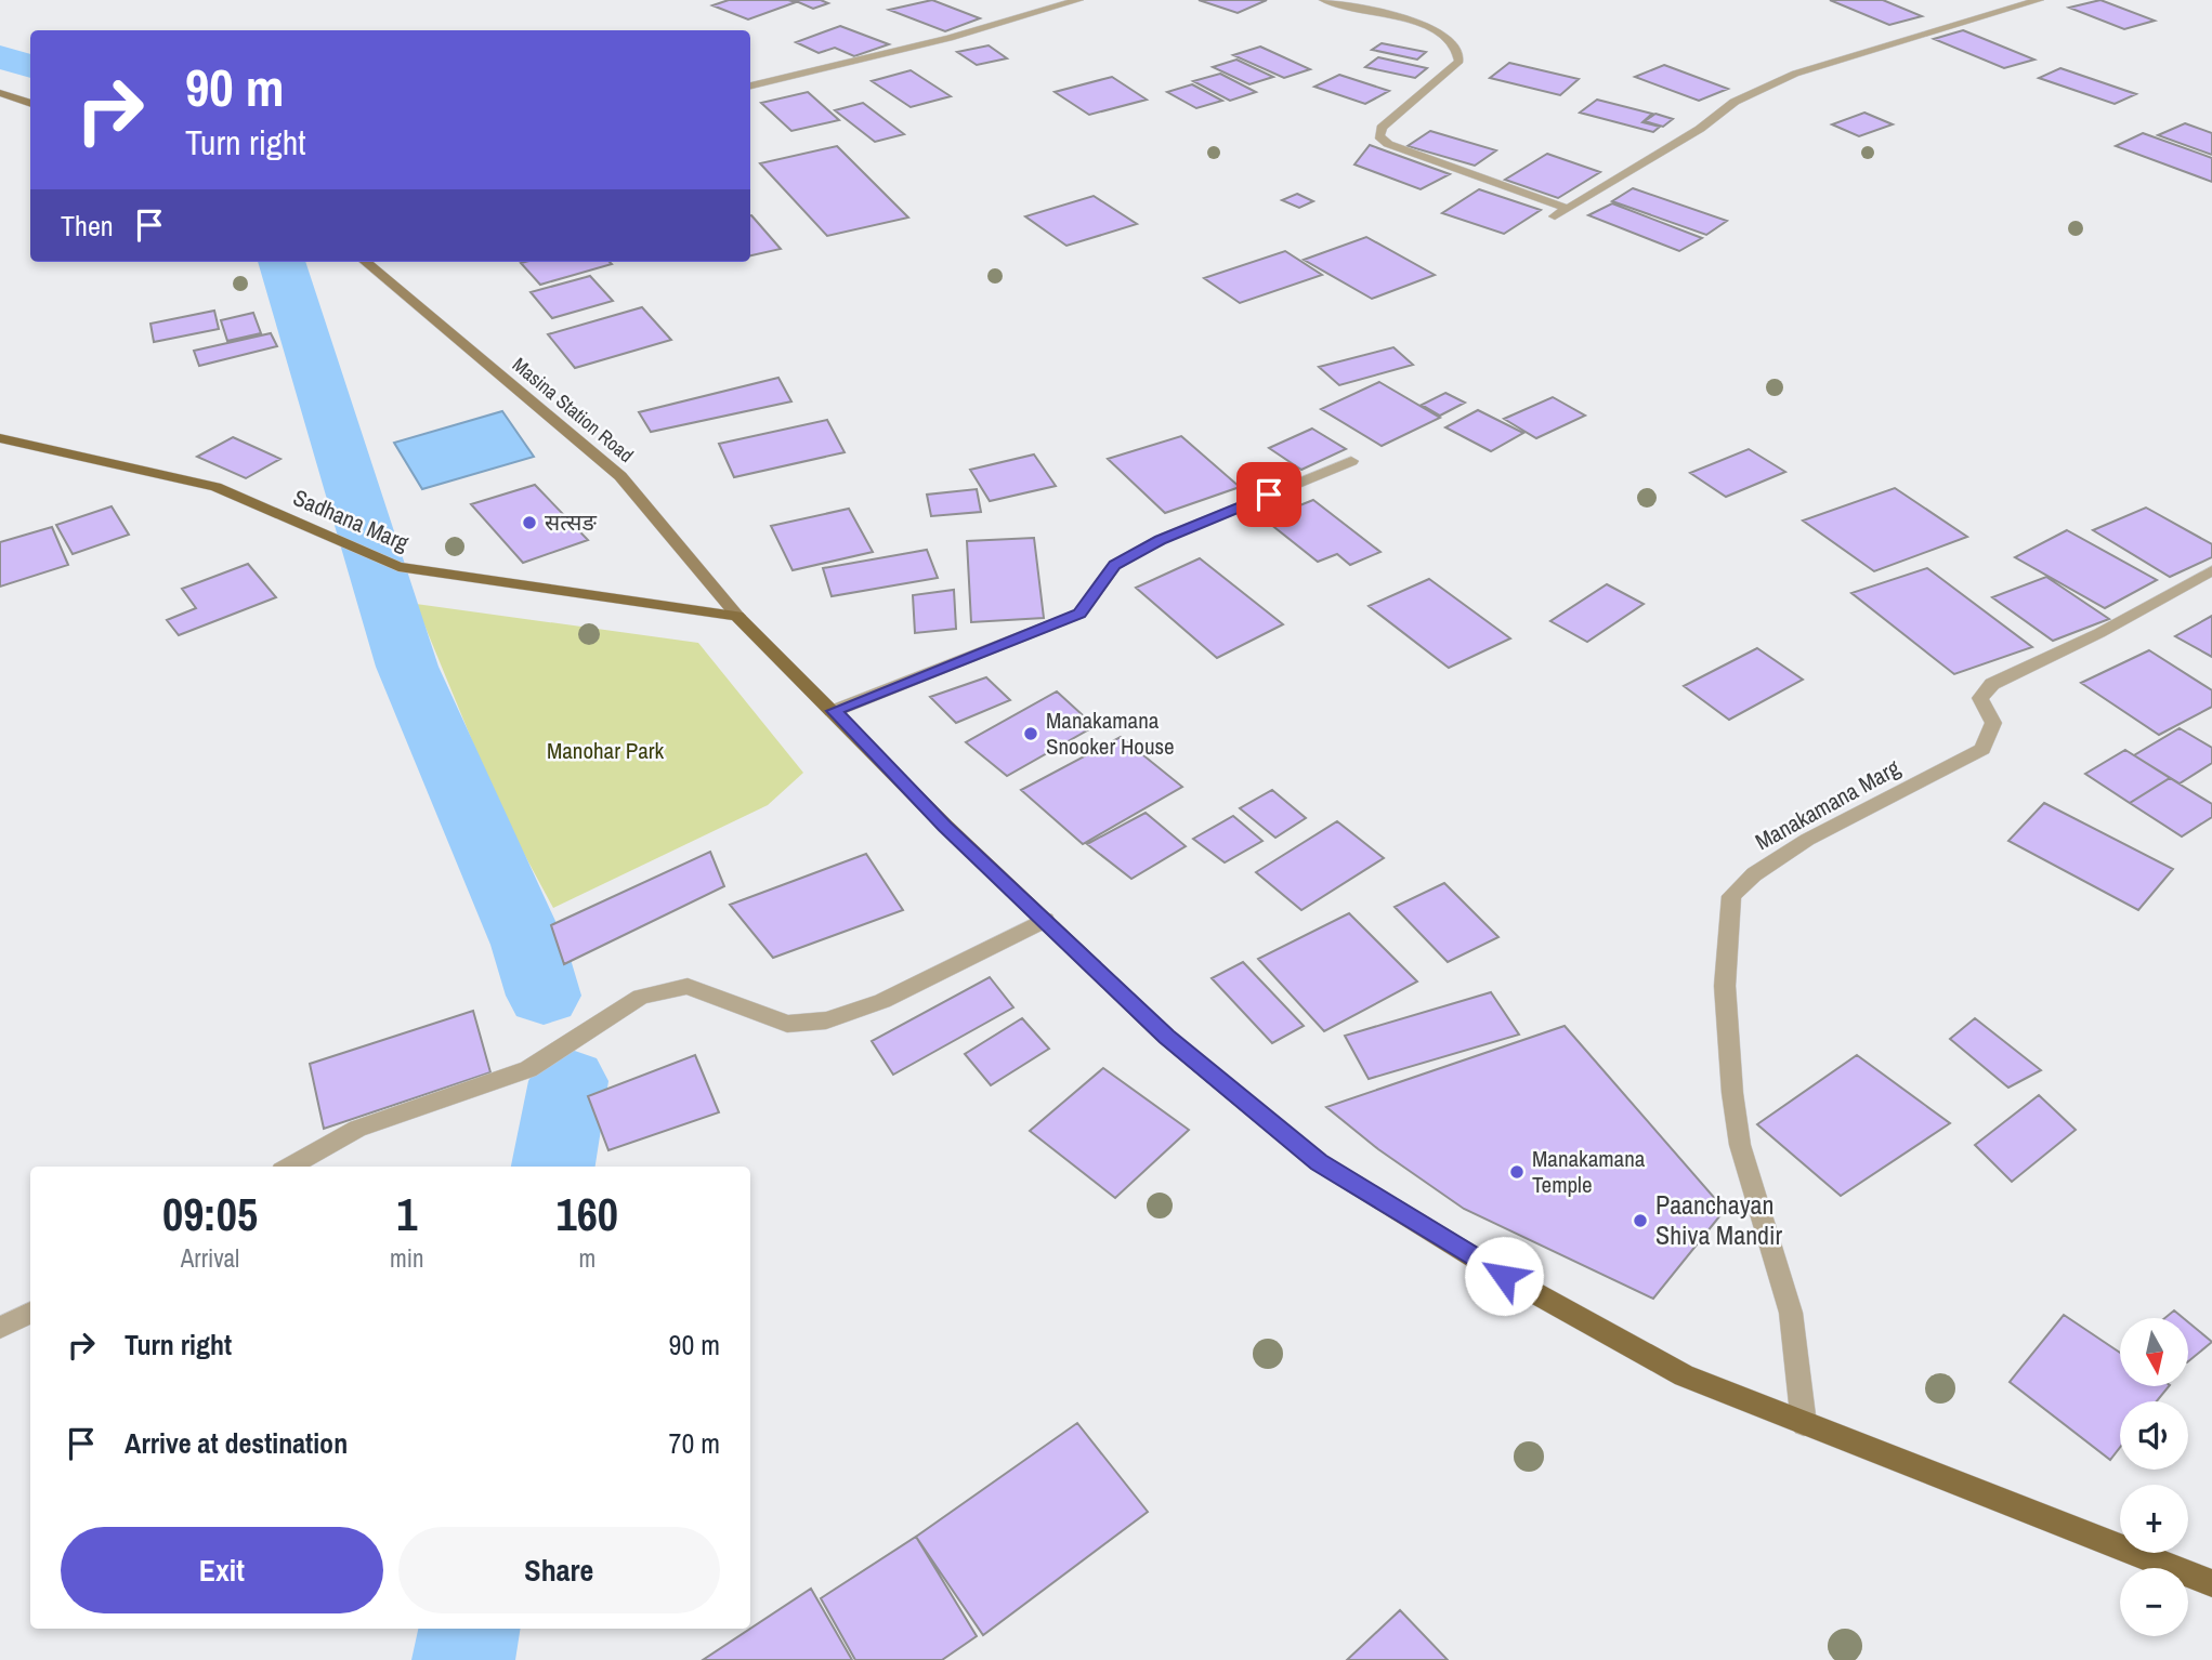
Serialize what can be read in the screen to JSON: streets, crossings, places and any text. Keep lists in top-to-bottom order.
{
  "streets": {
    "main road": ["Sadhana Marg"],
    "street": ["Masina Station Road", "Manakamana Marg"]
  },
  "crossings": [
    ["Masina Station Road", "Sadhana Marg"]
  ],
  "parks": ["Manohar Park"],
  "places": [
    "सत्सङ",
    "Manakamana Snooker House",
    "Manakamana Temple",
    "Paanchayan Shiva Mandir"
  ],
  "north": "bottom",
  "page": {
    "turn": ["90 m", "Turn right"],
    "then": "Then",
    "eta": [
      "09:05",
      "Arrival",
      "1",
      "min",
      "160",
      "m"
    ],
    "list": [
      {
        "name": "Turn right",
        "value": "90 m"
      },
      {
        "name": "Arrive at destination",
        "value": "70 m"
      }
    ],
    "map_buttons": ["+", "−"],
    "buttons": ["Exit", "Share"]
  }
}
